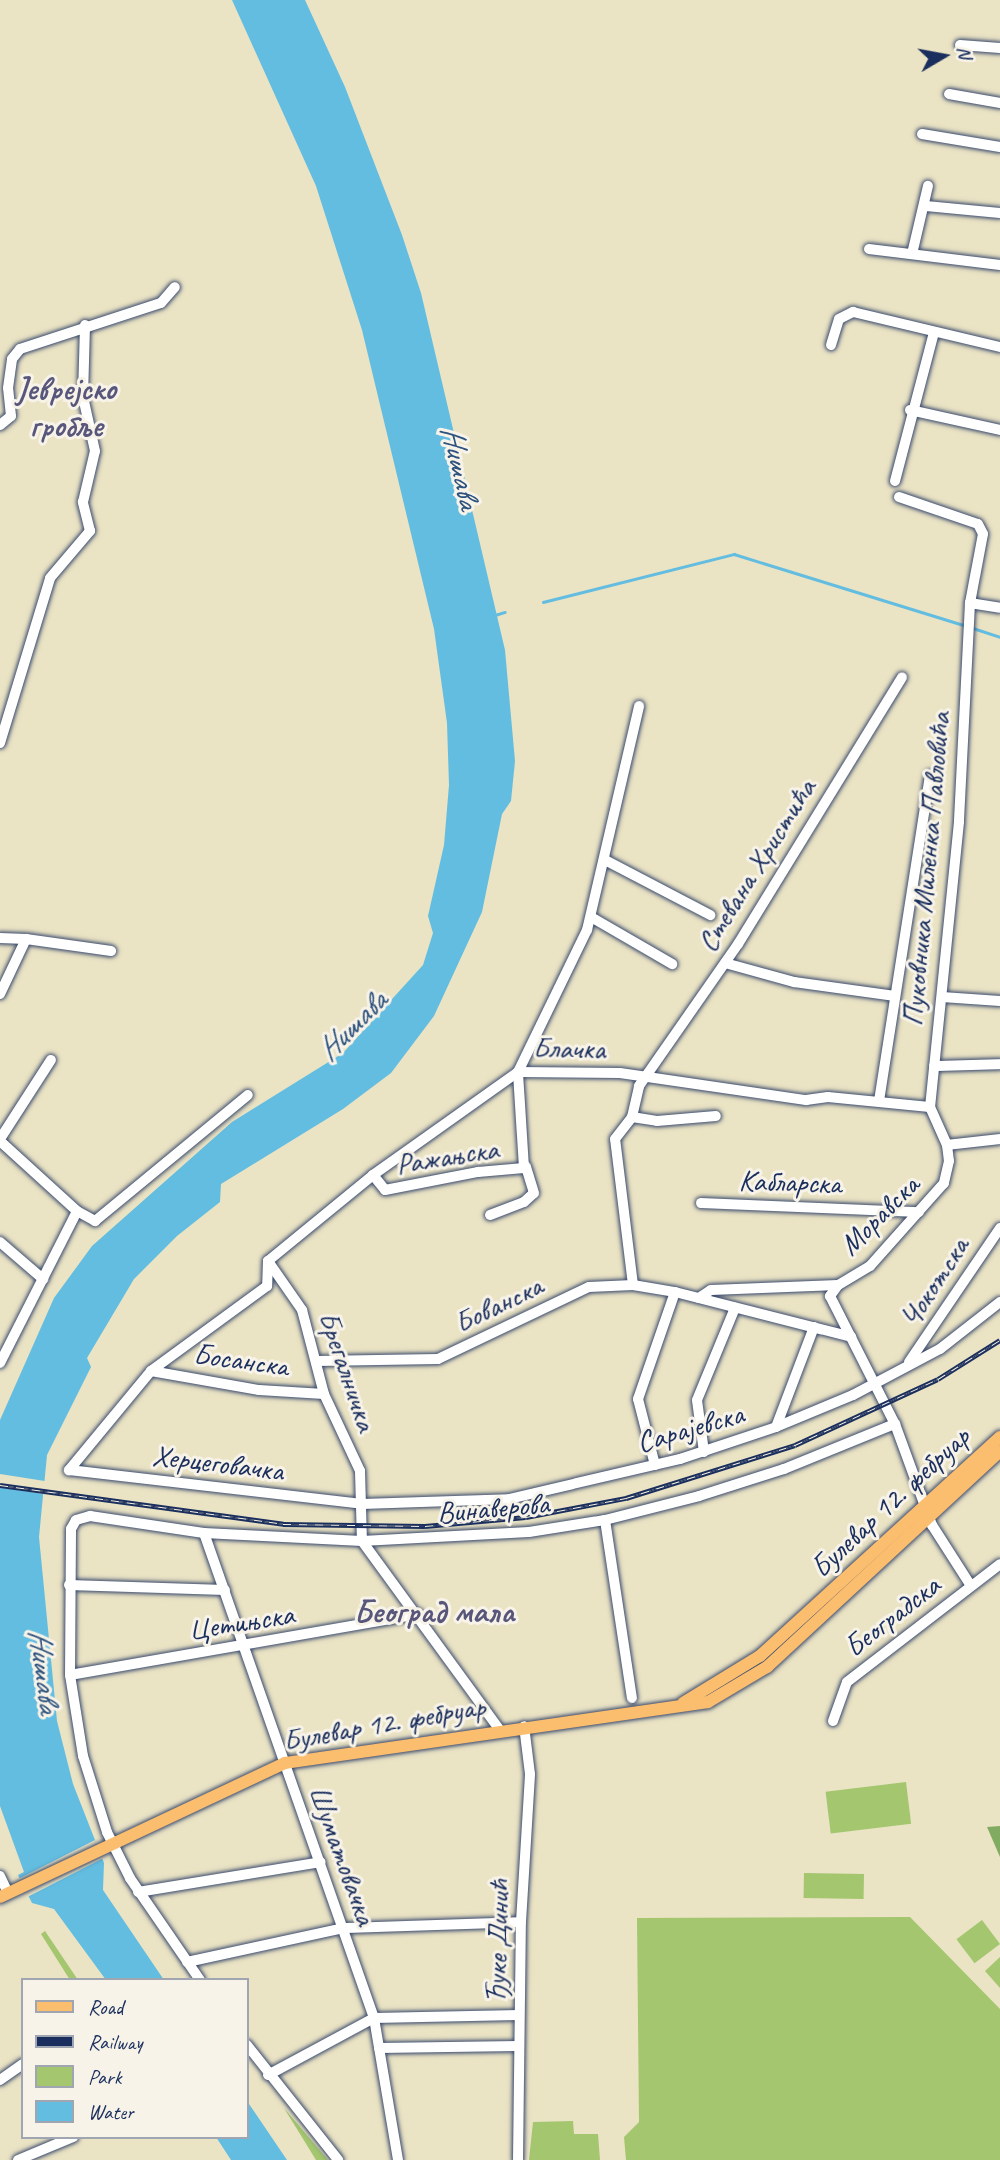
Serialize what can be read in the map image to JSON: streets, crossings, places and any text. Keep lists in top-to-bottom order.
{
  "streets": {
    "main road": ["Булевар 12. фебруар"],
    "street": [
      "Стевана Христића",
      "Пуковника Миленка Павловића",
      "Блачка",
      "Ражањска",
      "Кабларска",
      "Моравска",
      "Чокотска",
      "Бованска",
      "Босанска",
      "Брегалничка",
      "Сарајевска",
      "Херцеговачка",
      "Винаверова",
      "Београдска",
      "Цетињска",
      "Шуматовачка",
      "Ђуке Динић"
    ]
  },
  "crossings": [
    ["Стевана Христића", "Блачка"],
    ["Стевана Христића", "Бованска"],
    ["Пуковника Миленка Павловића", "Блачка"],
    ["Пуковника Миленка Павловића", "Моравска"],
    ["Блачка", "Ражањска"],
    ["Блачка", "Моравска"],
    ["Блачка", "Брегалничка"],
    ["Кабларска", "Моравска"],
    ["Моравска", "Бованска"],
    ["Моравска", "Сарајевска"],
    ["Моравска", "Булевар 12. фебруар"],
    ["Моравска", "Винаверова"],
    ["Моравска", "Београдска"],
    ["Чокотска", "Сарајевска"],
    ["Бованска", "Брегалничка"],
    ["Босанска", "Брегалничка"],
    ["Босанска", "Херцеговачка"],
    ["Брегалничка", "Сарајевска"],
    ["Брегалничка", "Херцеговачка"],
    ["Брегалничка", "Винаверова"],
    ["Сарајевска", "Херцеговачка"],
    ["Булевар 12. фебруар", "Шуматовачка"],
    ["Булевар 12. фебруар", "Ђуке Динић"],
    ["Винаверова", "Шуматовачка"],
    ["Цетињска", "Шуматовачка"]
  ],
  "districts": ["Јеврејско гробље", "Београд мала"],
  "water": ["Нишава"],
  "legend": [
    "Road",
    "Railway",
    "Park",
    "Water"
  ],
  "north": "right"
}
